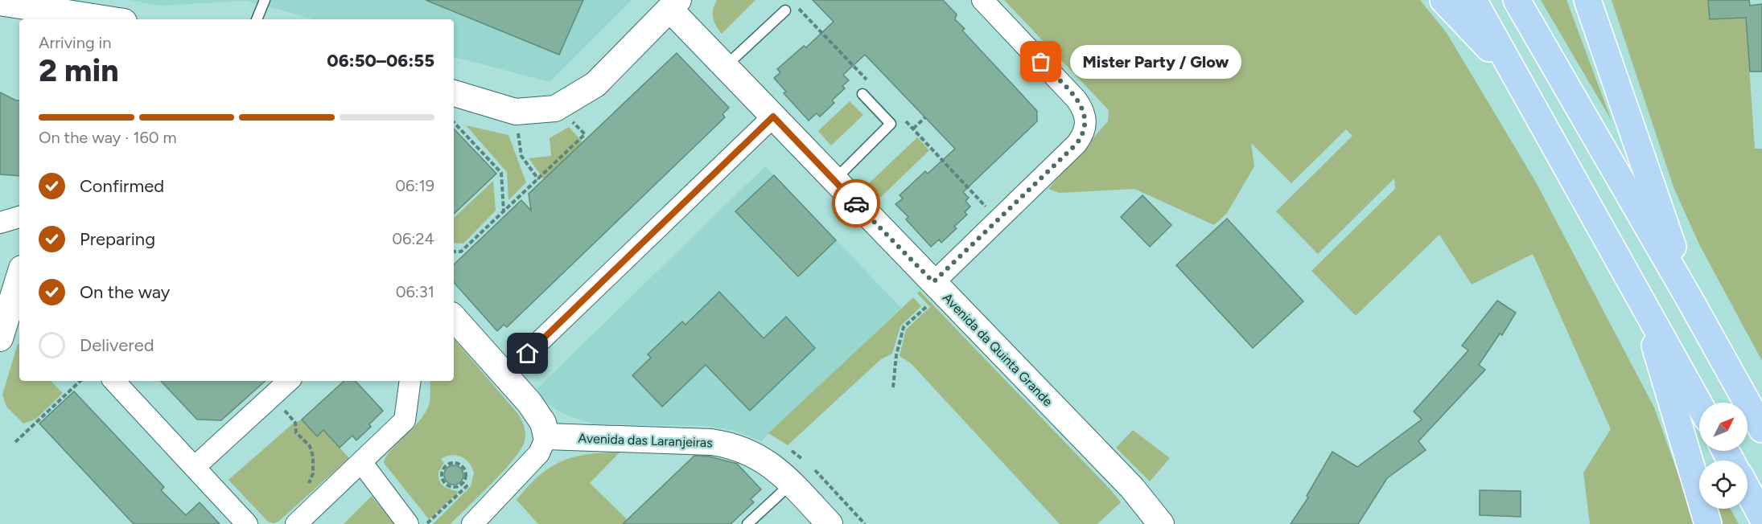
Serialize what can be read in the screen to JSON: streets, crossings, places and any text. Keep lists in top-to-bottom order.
{
  "streets": {
    "street": ["Avenida da Quinta Grande", "Avenida das Laranjeiras"]
  },
  "places": ["Mister Party / Glow"],
  "north": "top right",
  "page": {
    "heading": ["2 min", "Arriving in", "06:50–06:55"],
    "bubble": "Mister Party / Glow",
    "bar": "On the way · 160 m",
    "list": [
      ["Confirmed", "06:19"],
      ["Preparing", "06:24"],
      ["On the way", "06:31"],
      "Delivered"
    ]
  }
}
